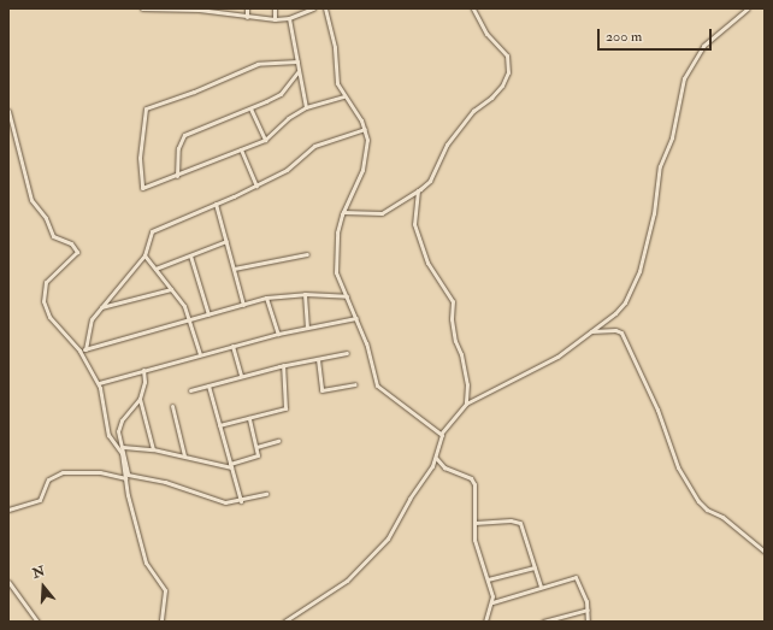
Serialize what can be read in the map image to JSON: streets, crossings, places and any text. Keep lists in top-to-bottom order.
{
  "scale_bar": "200 m",
  "north": "top"
}
